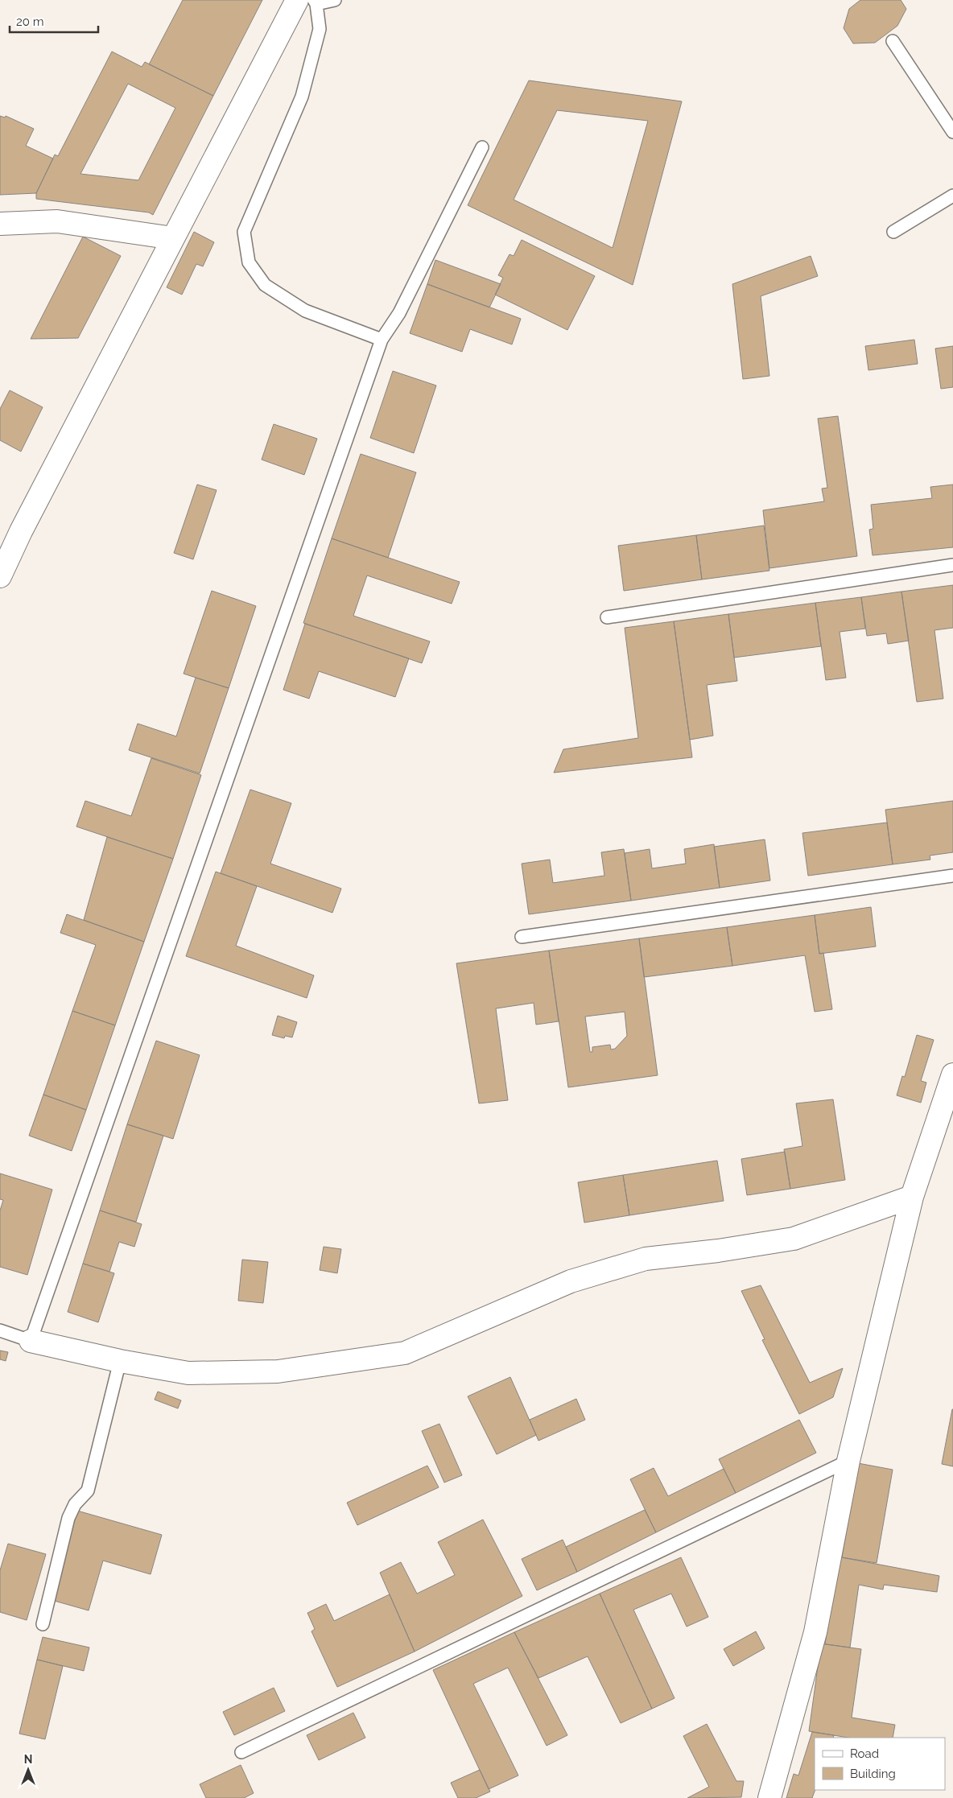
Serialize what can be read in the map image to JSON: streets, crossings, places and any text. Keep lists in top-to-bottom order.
{
  "legend": ["Road", "Building"],
  "scale_bar": "20 m",
  "north": "top"
}
